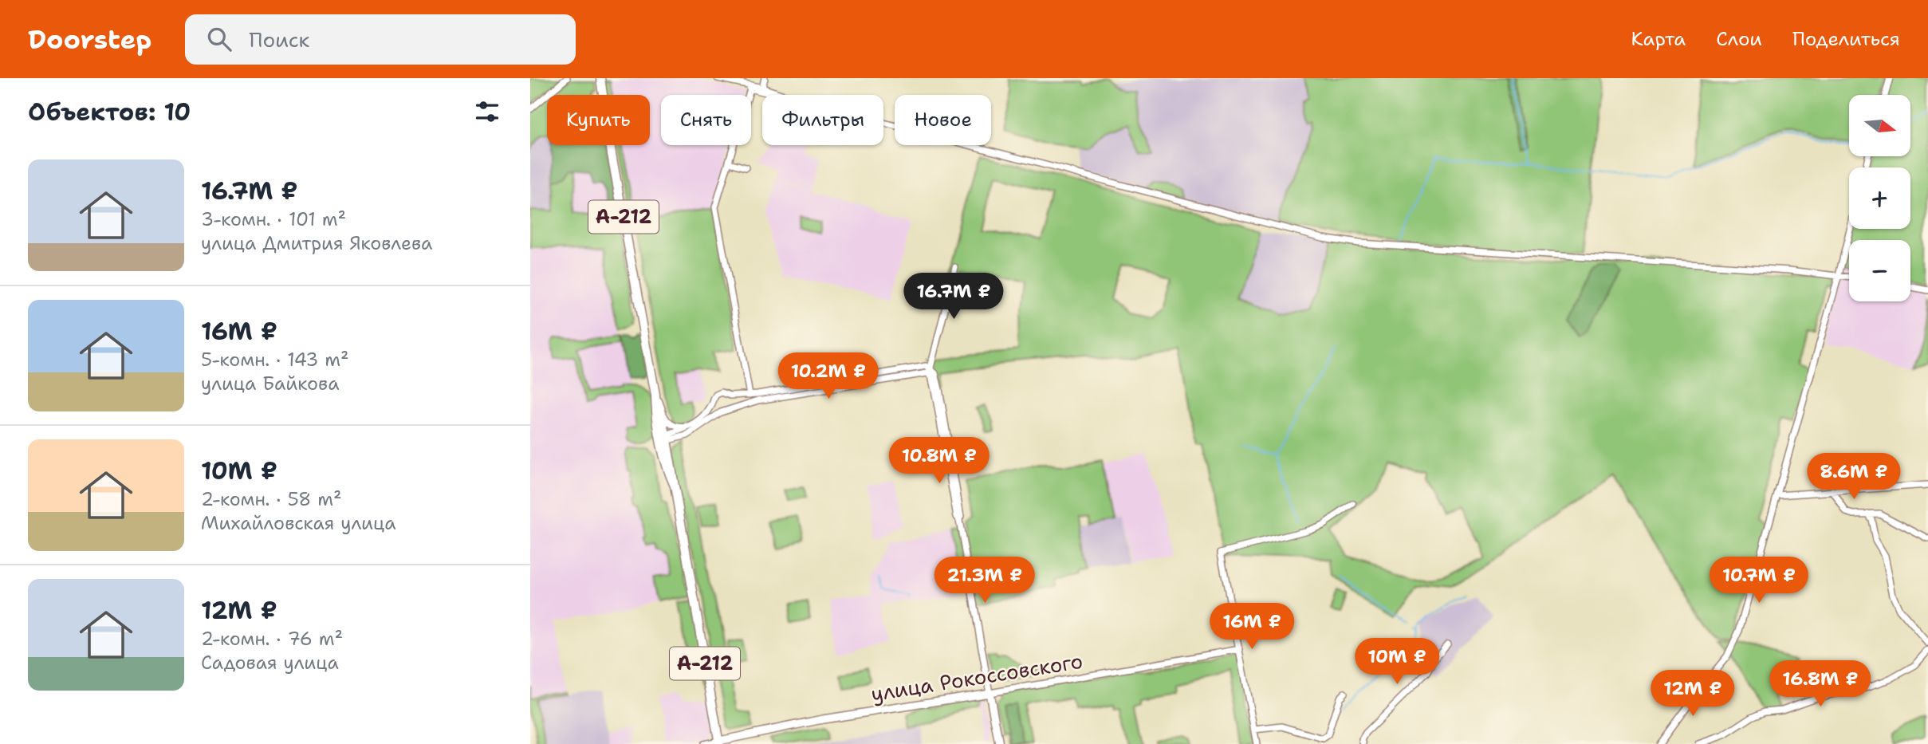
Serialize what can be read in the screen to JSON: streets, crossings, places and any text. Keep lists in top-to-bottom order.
{
  "streets": {
    "highway": ["А-212"],
    "main road": ["улица Рокоссовского"]
  },
  "crossings": [
    ["А-212", "улица Рокоссовского"]
  ],
  "north": "right",
  "page": {
    "header": "Doorstep",
    "search": "Поиск",
    "nav": ["Карта", "Слои", "Поделиться"],
    "heading": "Объектов: 10",
    "map_buttons": ["+", "−"],
    "chip": [
      "Купить",
      "Снять",
      "Фильтры",
      "Новое"
    ],
    "list": [
      {
        "name": "16.7M ₽",
        "note": "3-комн. · 101 m² · улица Дмитрия Яковлева"
      },
      {
        "name": "16M ₽",
        "note": "5-комн. · 143 m² · улица Байкова"
      },
      {
        "name": "10M ₽",
        "note": "2-комн. · 58 m² · Михайловская улица"
      },
      {
        "name": "12M ₽",
        "note": "2-комн. · 76 m² · Садовая улица"
      }
    ],
    "price": [
      "16.7M ₽",
      "10.2M ₽",
      "10.8M ₽",
      "8.6M ₽",
      "21.3M ₽",
      "10.7M ₽",
      "16M ₽",
      "10M ₽",
      "16.8M ₽",
      "12M ₽"
    ]
  }
}
